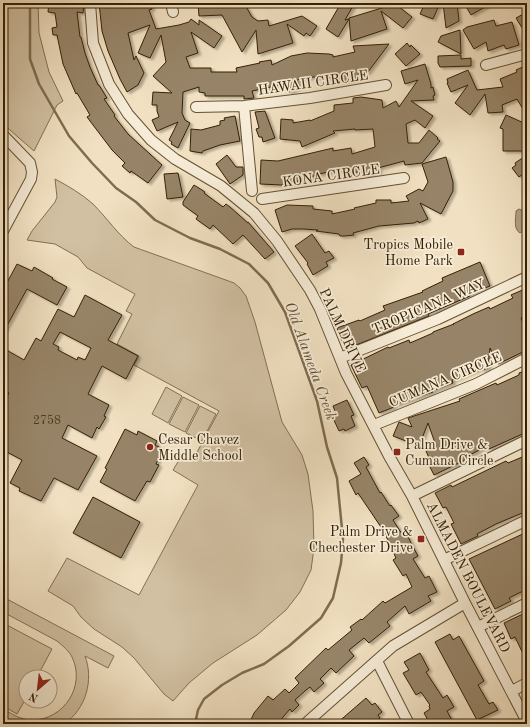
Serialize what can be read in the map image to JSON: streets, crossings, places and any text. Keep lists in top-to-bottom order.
{
  "streets": {
    "street": [
      "HAWAII CIRCLE",
      "KONA CIRCLE",
      "TROPICANA WAY",
      "PALM DRIVE",
      "CUMANA CIRCLE",
      "ALMADEN BOULEVARD"
    ]
  },
  "crossings": [
    ["TROPICANA WAY", "PALM DRIVE"],
    ["PALM DRIVE", "CUMANA CIRCLE"],
    ["PALM DRIVE", "ALMADEN BOULEVARD"]
  ],
  "water": ["Old Alameda Creek"],
  "places": {
    "transit": ["Tropics Mobile Home Park", "Palm Drive & Cumana Circle", "Palm Drive & Chechester Drive"],
    "other": ["Cesar Chavez Middle School"]
  },
  "house_numbers": ["2758"],
  "north": "bottom left"
}
